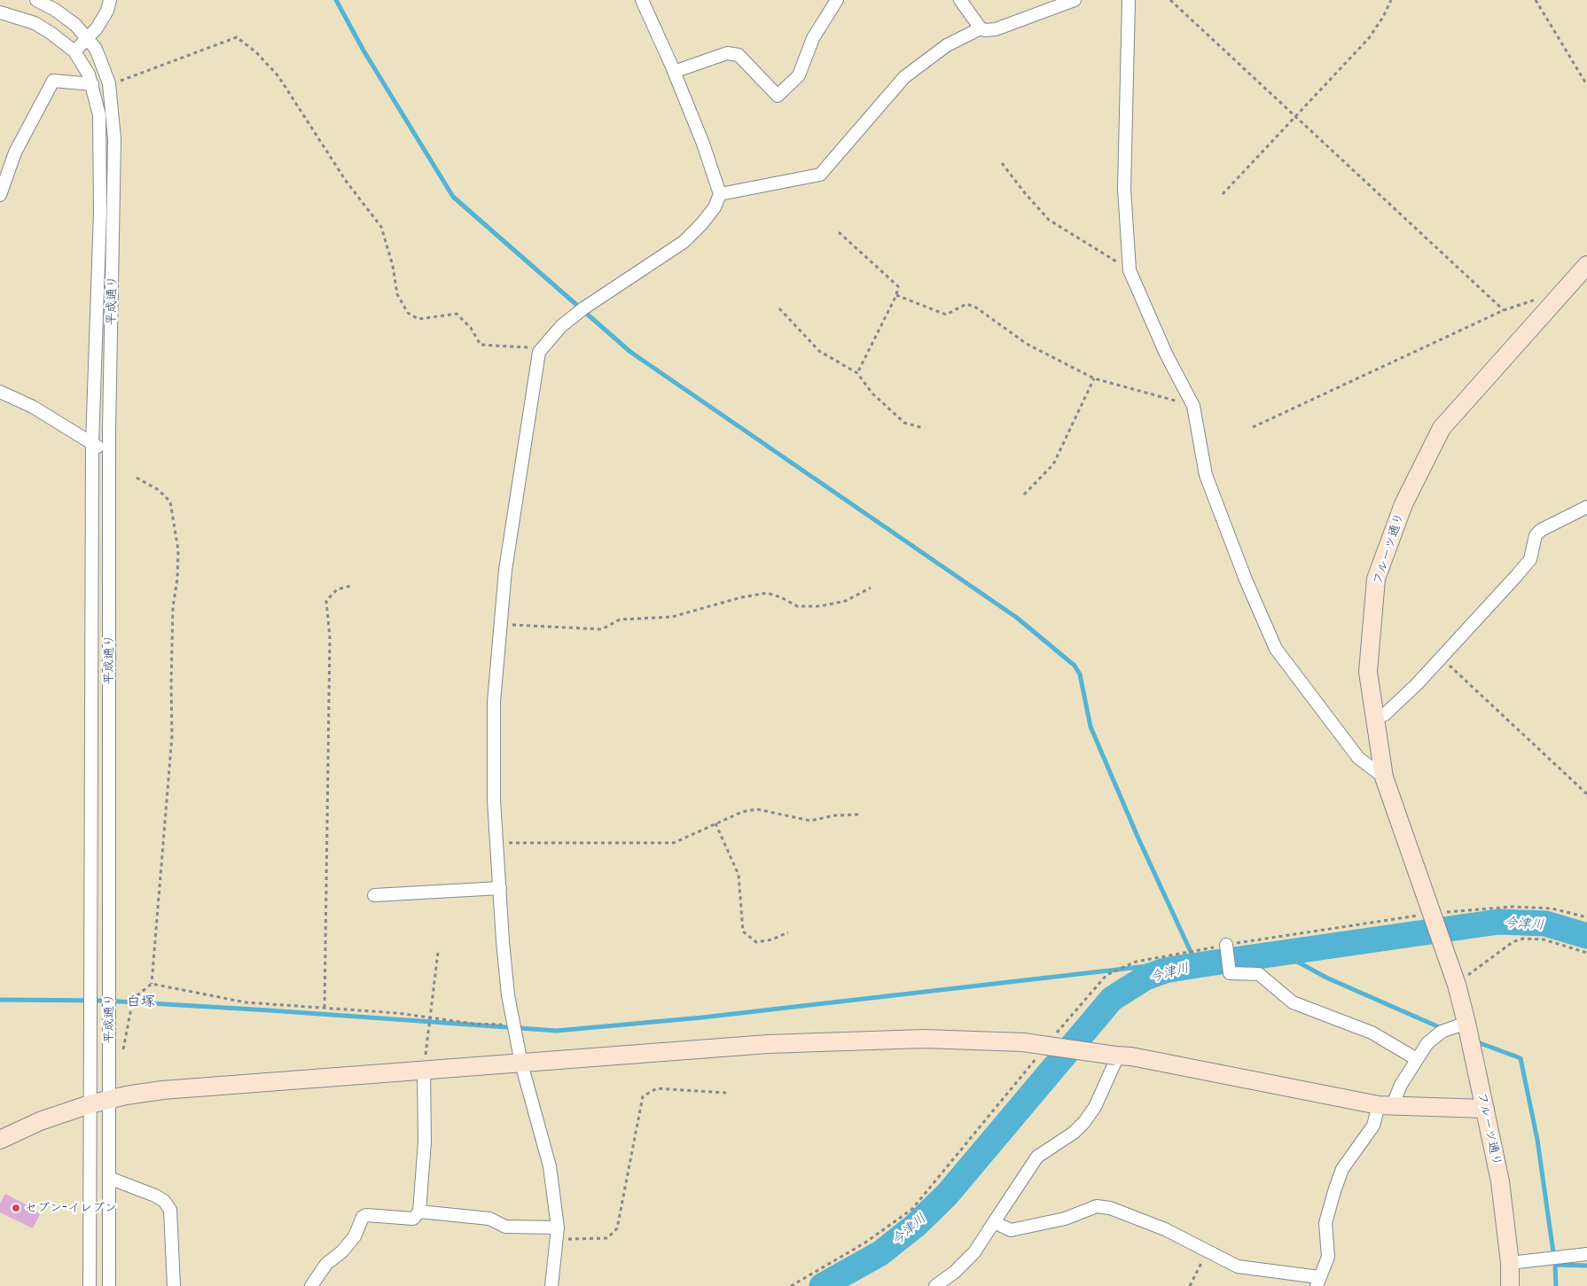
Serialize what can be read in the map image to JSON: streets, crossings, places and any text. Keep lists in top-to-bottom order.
{
  "streets": {
    "street": ["平成通り", "フルーツ通り"]
  },
  "districts": ["白塚"],
  "water": ["今津川"],
  "places": ["セブン-イレブン"]
}
